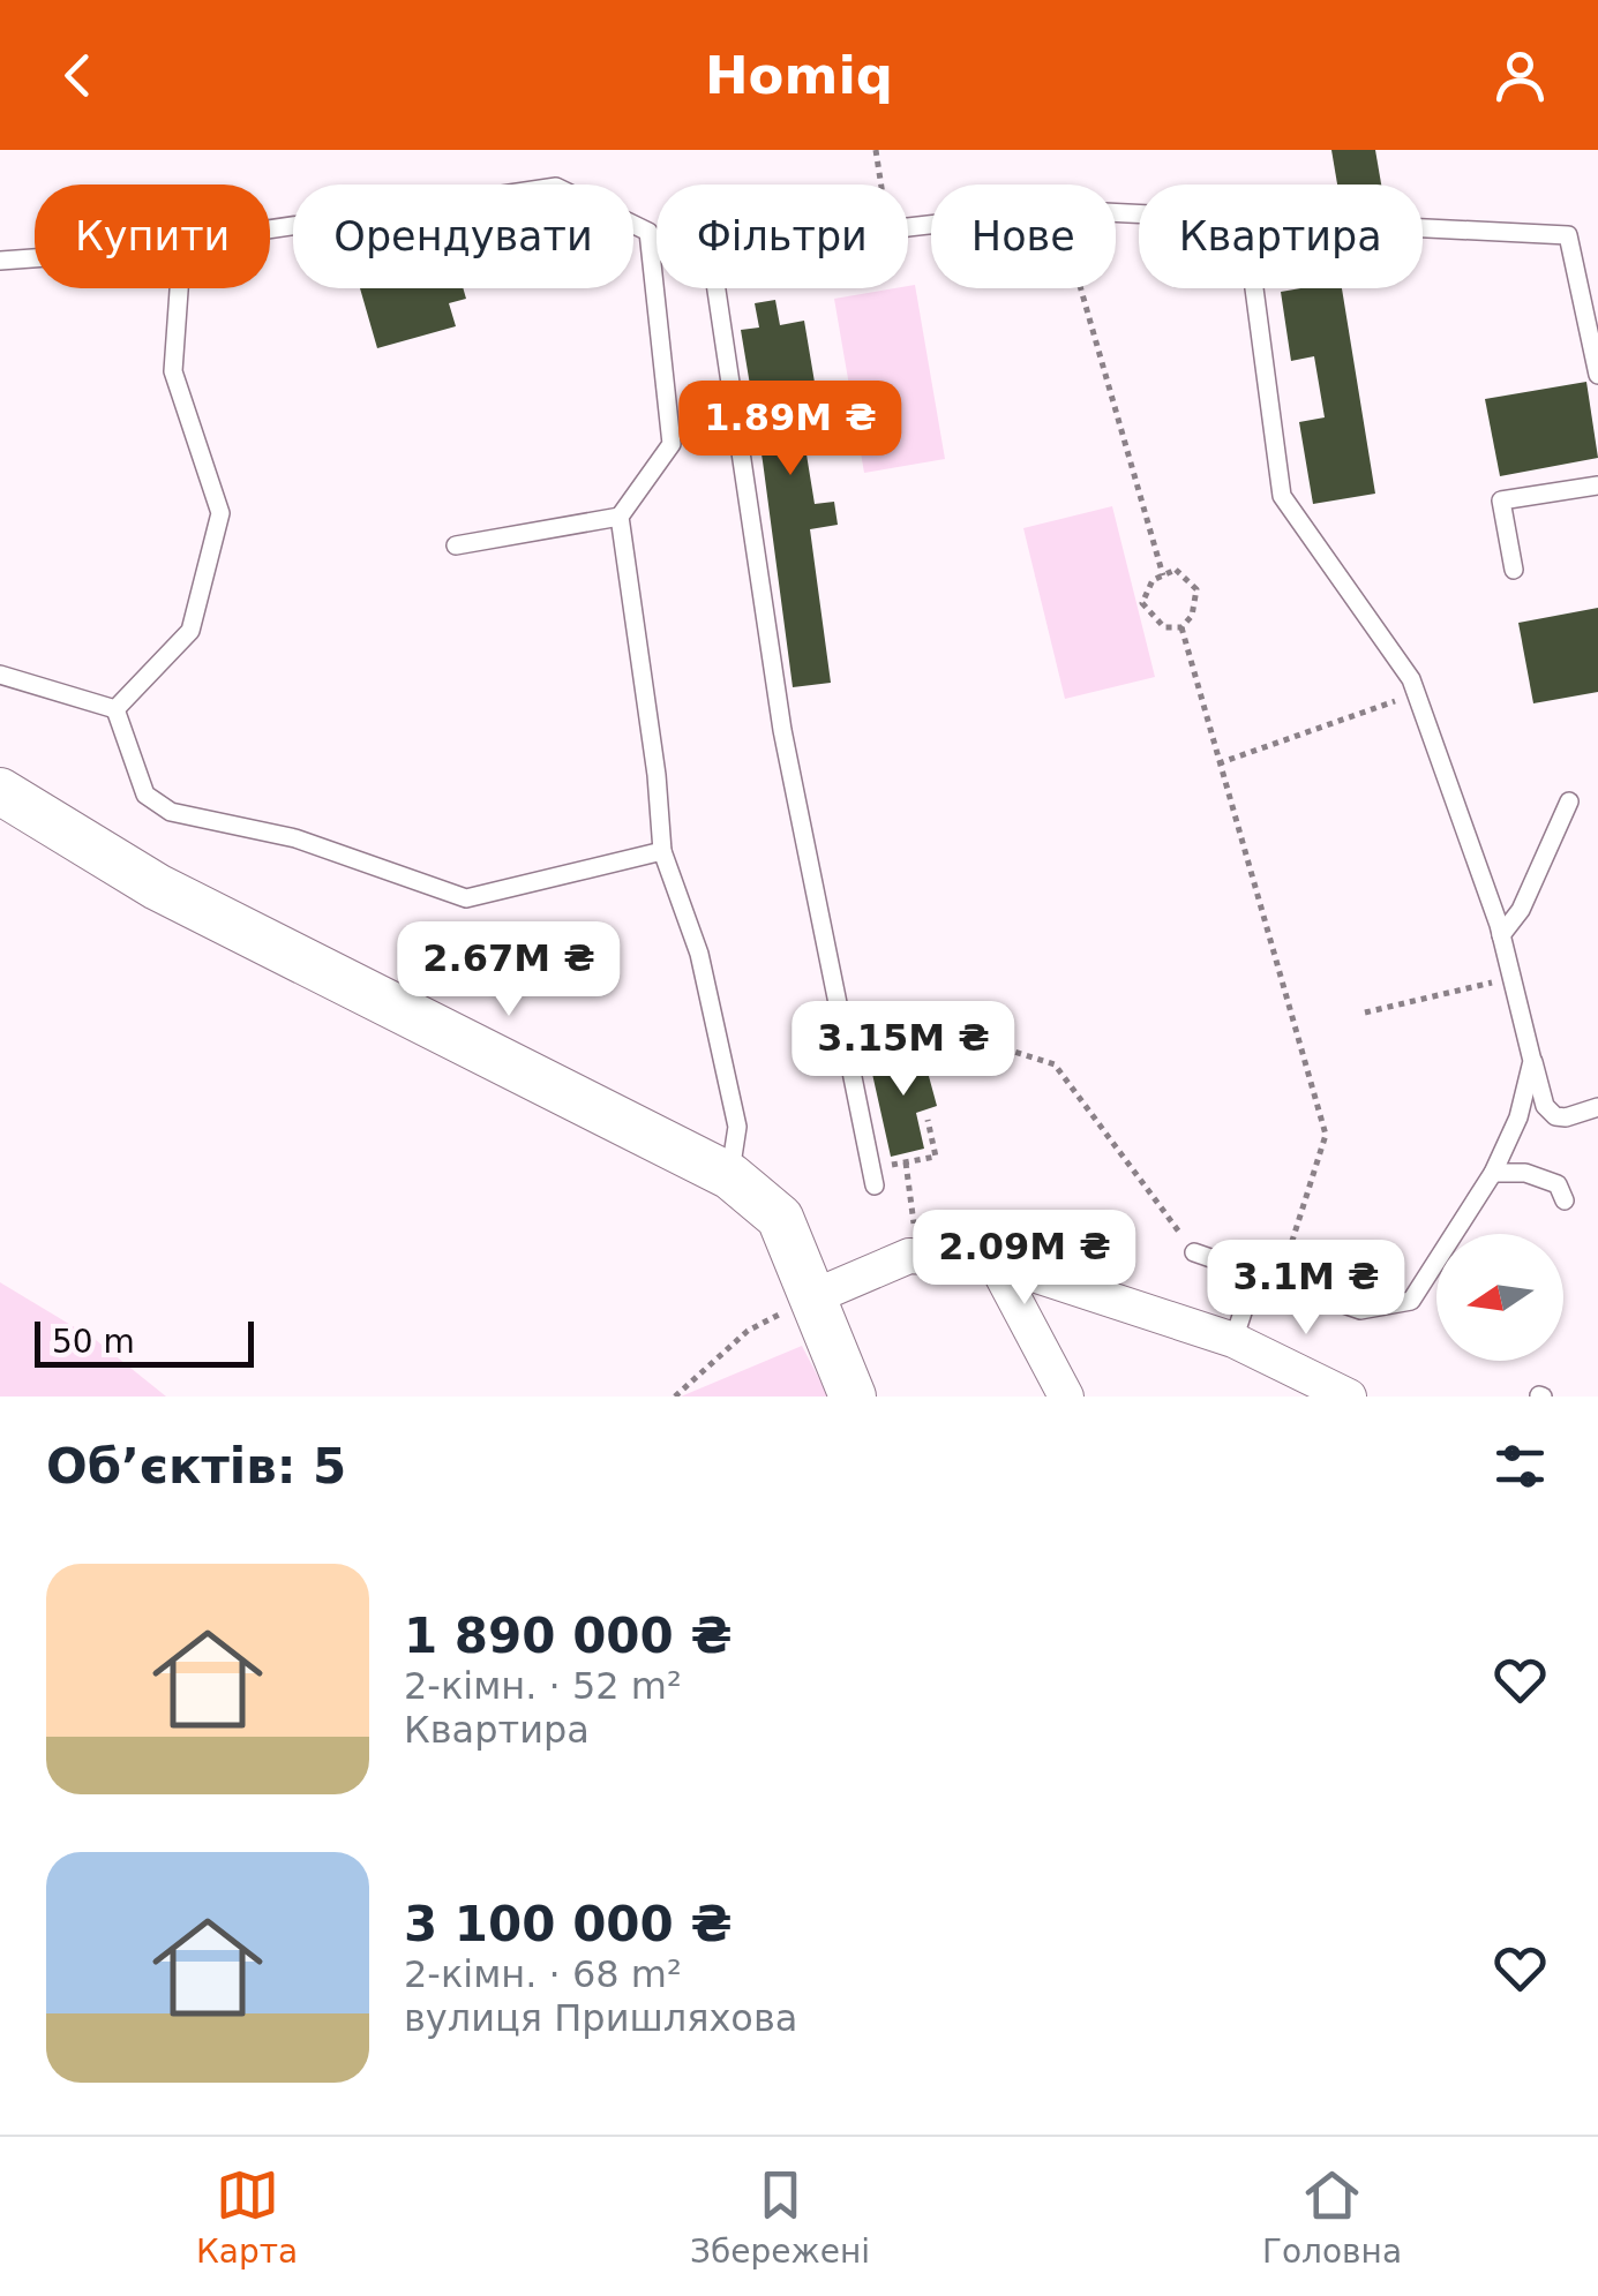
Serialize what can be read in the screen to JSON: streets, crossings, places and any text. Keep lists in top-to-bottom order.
{
  "scale_bar": "50 m",
  "north": "left",
  "page": {
    "header": "Homiq",
    "chip": [
      "Купити",
      "Орендувати",
      "Фільтри",
      "Нове",
      "Квартира"
    ],
    "price": [
      "1.89M ₴",
      "2.67M ₴",
      "3.15M ₴",
      "2.09M ₴",
      "3.1M ₴"
    ],
    "scale": "50 m",
    "heading": "Об’єктів: 5",
    "list": [
      {
        "name": "1 890 000 ₴",
        "note": "2-кімн. · 52 m² · Квартира"
      },
      {
        "name": "3 100 000 ₴",
        "note": "2-кімн. · 68 m² · вулиця Пришляхова"
      }
    ],
    "tabs": ["Карта", "Збережені", "Головна"]
  }
}
